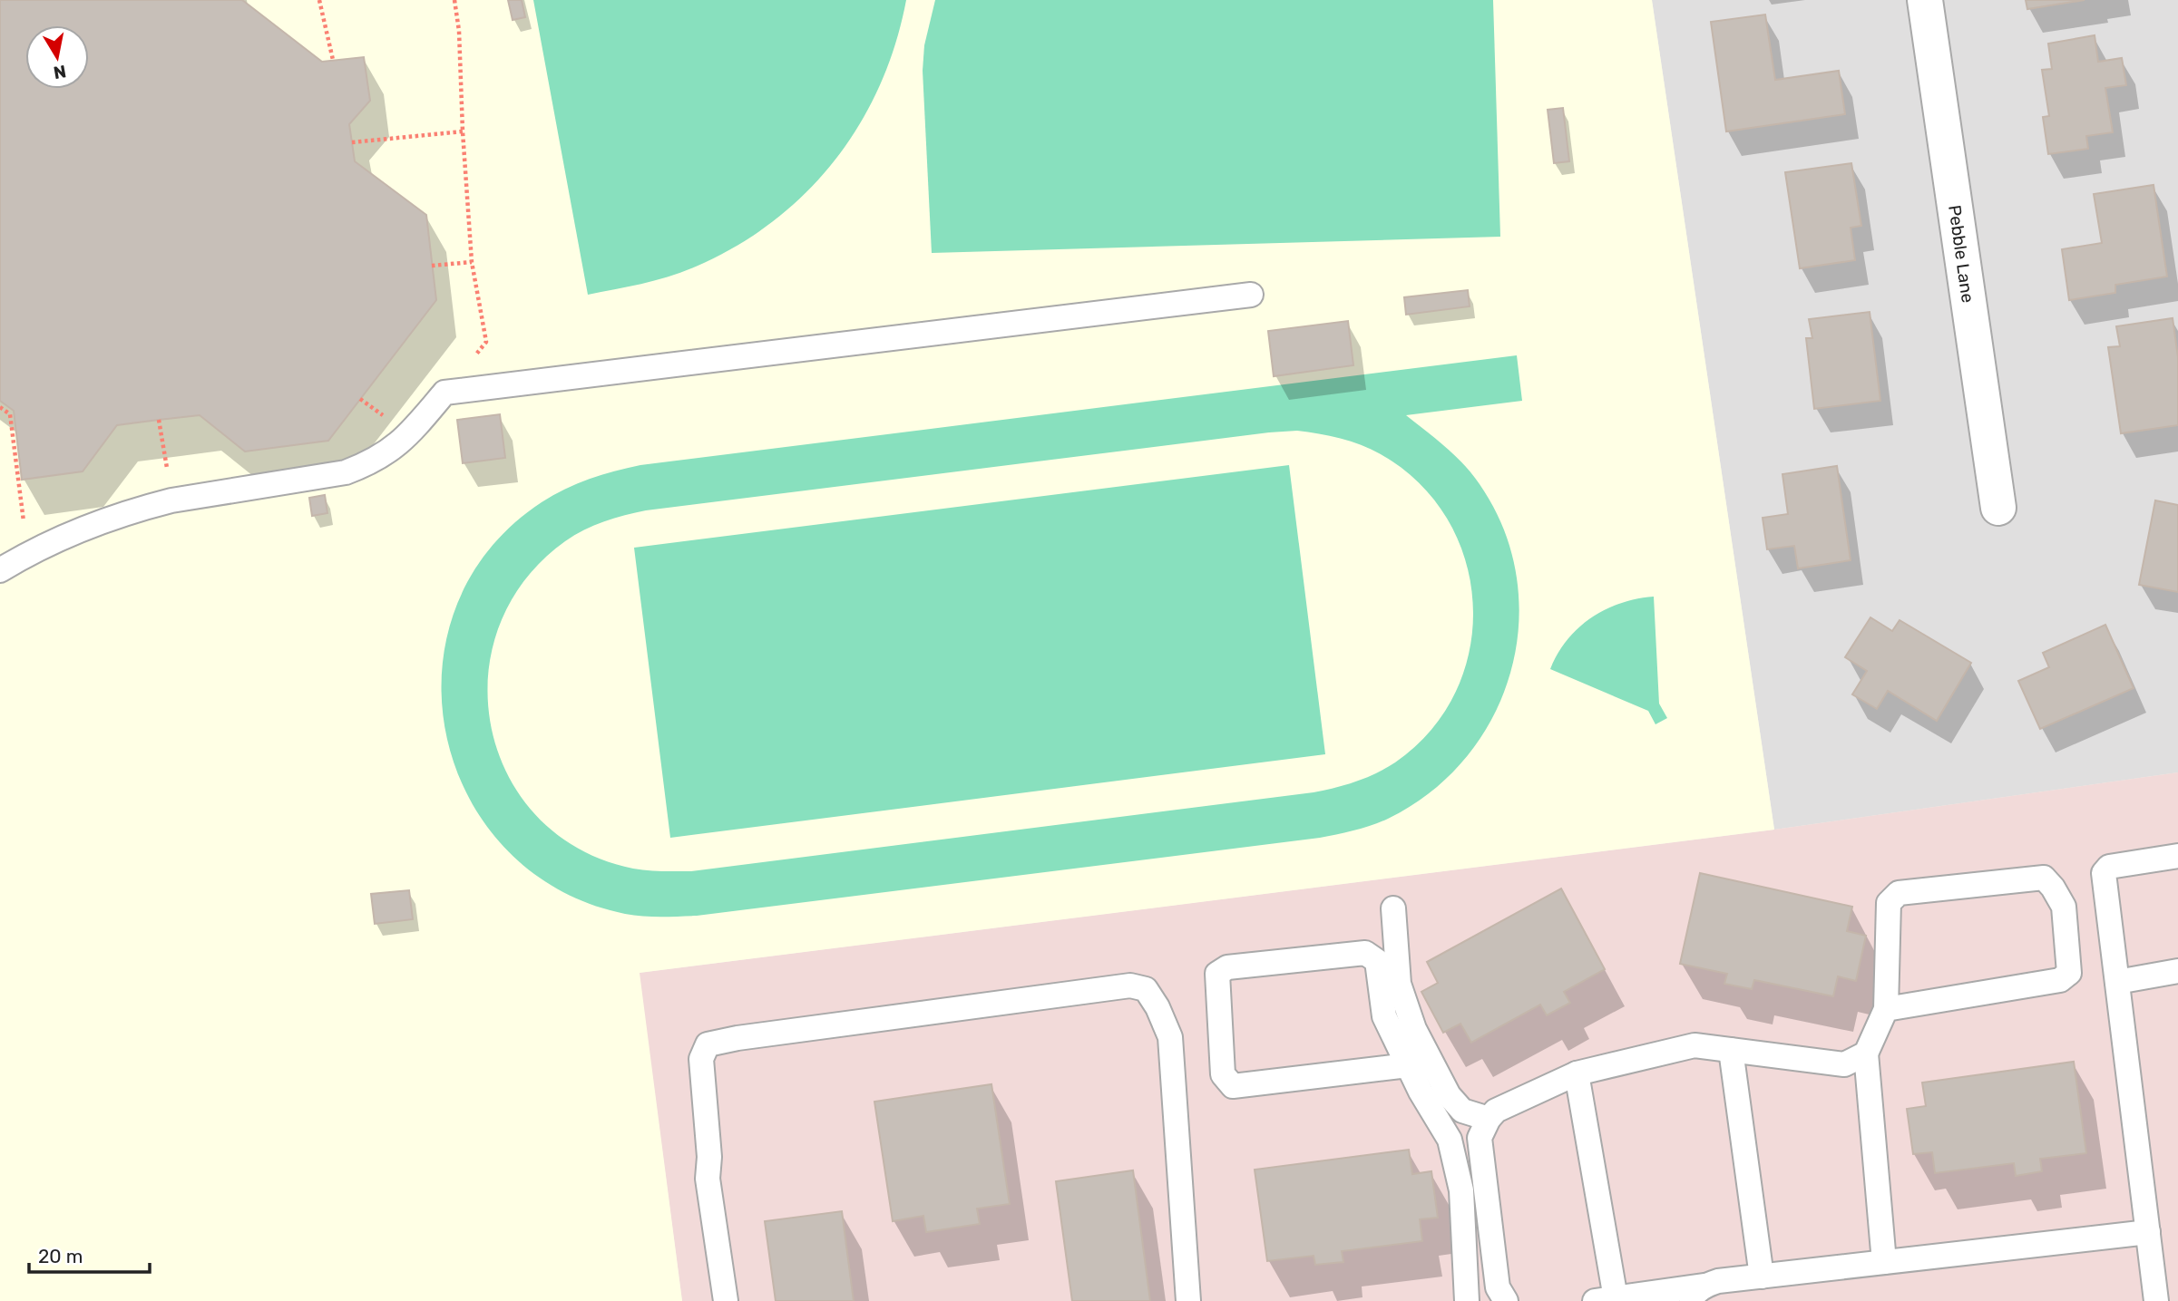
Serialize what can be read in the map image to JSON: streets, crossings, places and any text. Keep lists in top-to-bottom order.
{
  "streets": {
    "street": ["Pebble Lane"]
  },
  "scale_bar": "20 m",
  "north": "bottom"
}
